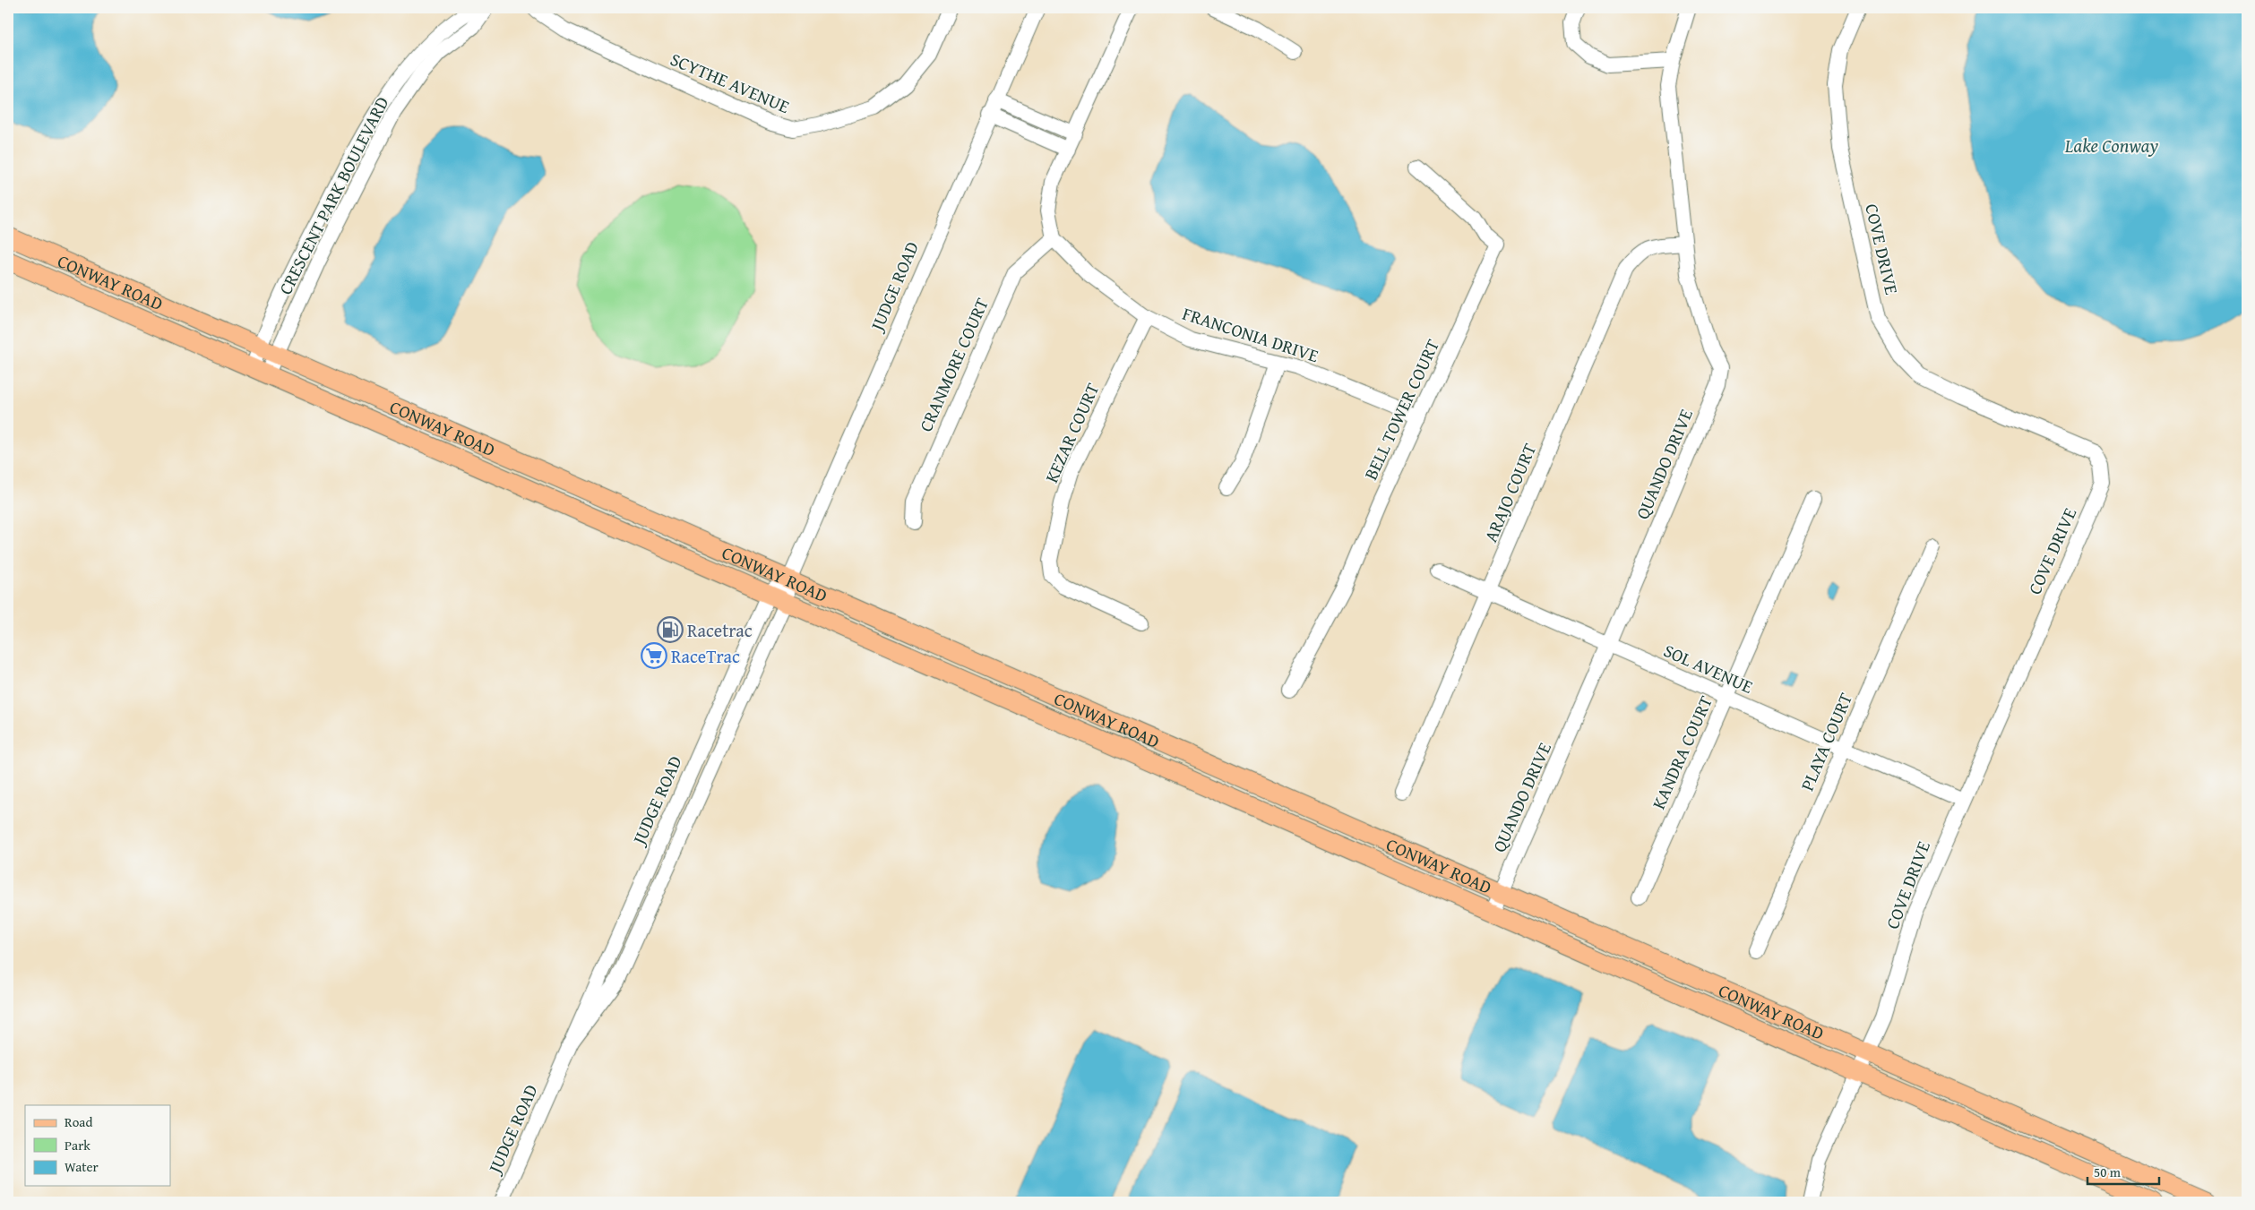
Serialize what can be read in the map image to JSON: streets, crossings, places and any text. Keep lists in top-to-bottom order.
{
  "streets": {
    "main road": ["CONWAY ROAD"],
    "street": [
      "SCYTHE AVENUE",
      "CRESCENT PARK BOULEVARD",
      "COVE DRIVE",
      "JUDGE ROAD",
      "FRANCONIA DRIVE",
      "CRANMORE COURT",
      "BELL TOWER COURT",
      "KEZAR COURT",
      "QUANDO DRIVE",
      "ARAJO COURT",
      "SOL AVENUE",
      "PLAYA COURT",
      "KANDRA COURT"
    ]
  },
  "crossings": [
    ["CRESCENT PARK BOULEVARD", "CONWAY ROAD"],
    ["COVE DRIVE", "CONWAY ROAD"],
    ["COVE DRIVE", "SOL AVENUE"],
    ["CONWAY ROAD", "JUDGE ROAD"],
    ["CONWAY ROAD", "QUANDO DRIVE"],
    ["FRANCONIA DRIVE", "CRANMORE COURT"],
    ["FRANCONIA DRIVE", "BELL TOWER COURT"],
    ["FRANCONIA DRIVE", "KEZAR COURT"],
    ["QUANDO DRIVE", "ARAJO COURT"],
    ["QUANDO DRIVE", "SOL AVENUE"],
    ["ARAJO COURT", "SOL AVENUE"],
    ["SOL AVENUE", "PLAYA COURT"],
    ["SOL AVENUE", "KANDRA COURT"]
  ],
  "water": ["Lake Conway"],
  "places": {
    "fuel station": ["Racetrac"],
    "supermarket": ["RaceTrac"]
  },
  "legend": ["Road", "Park", "Water"],
  "scale_bar": "50 m"
}
